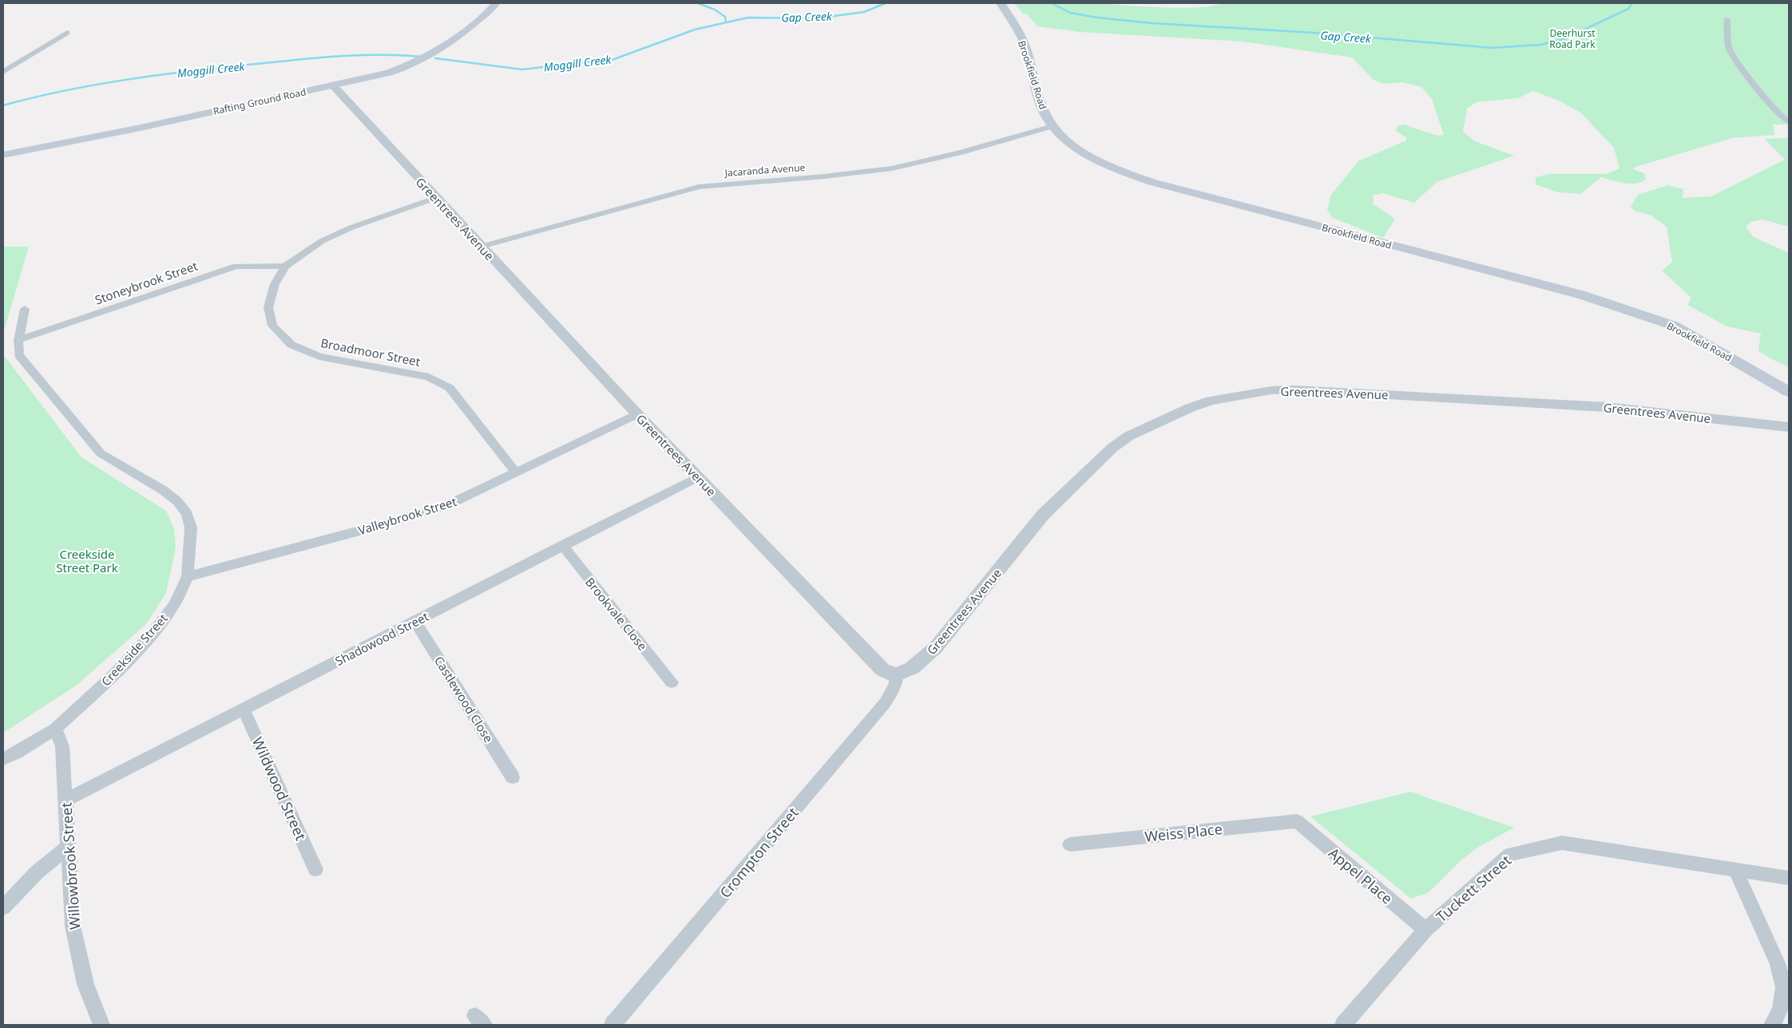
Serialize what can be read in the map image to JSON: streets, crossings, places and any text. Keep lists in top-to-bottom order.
{
  "streets": {
    "main road": ["Brookfield Road", "Rafting Ground Road"],
    "street": [
      "Jacaranda Avenue",
      "Greentrees Avenue",
      "Stoneybrook Street",
      "Broadmoor Street",
      "Valleybrook Street",
      "Brookvale Close",
      "Shadowood Street",
      "Creekside Street",
      "Castlewood Close",
      "Wildwood Street",
      "Weiss Place",
      "Crompton Street",
      "Willowbrook Street",
      "Appel Place",
      "Tuckett Street"
    ]
  },
  "crossings": [
    ["Brookfield Road", "Jacaranda Avenue"],
    ["Rafting Ground Road", "Greentrees Avenue"],
    ["Jacaranda Avenue", "Greentrees Avenue"],
    ["Greentrees Avenue", "Broadmoor Street"],
    ["Greentrees Avenue", "Valleybrook Street"],
    ["Greentrees Avenue", "Shadowood Street"],
    ["Greentrees Avenue", "Crompton Street"],
    ["Stoneybrook Street", "Broadmoor Street"],
    ["Stoneybrook Street", "Creekside Street"],
    ["Broadmoor Street", "Valleybrook Street"],
    ["Valleybrook Street", "Creekside Street"],
    ["Brookvale Close", "Shadowood Street"],
    ["Shadowood Street", "Castlewood Close"],
    ["Shadowood Street", "Wildwood Street"],
    ["Shadowood Street", "Willowbrook Street"],
    ["Creekside Street", "Willowbrook Street"],
    ["Weiss Place", "Appel Place"],
    ["Appel Place", "Tuckett Street"]
  ],
  "water": ["Gap Creek", "Moggill Creek"],
  "parks": ["Deerhurst Road Park", "Creekside Street Park"]
}
